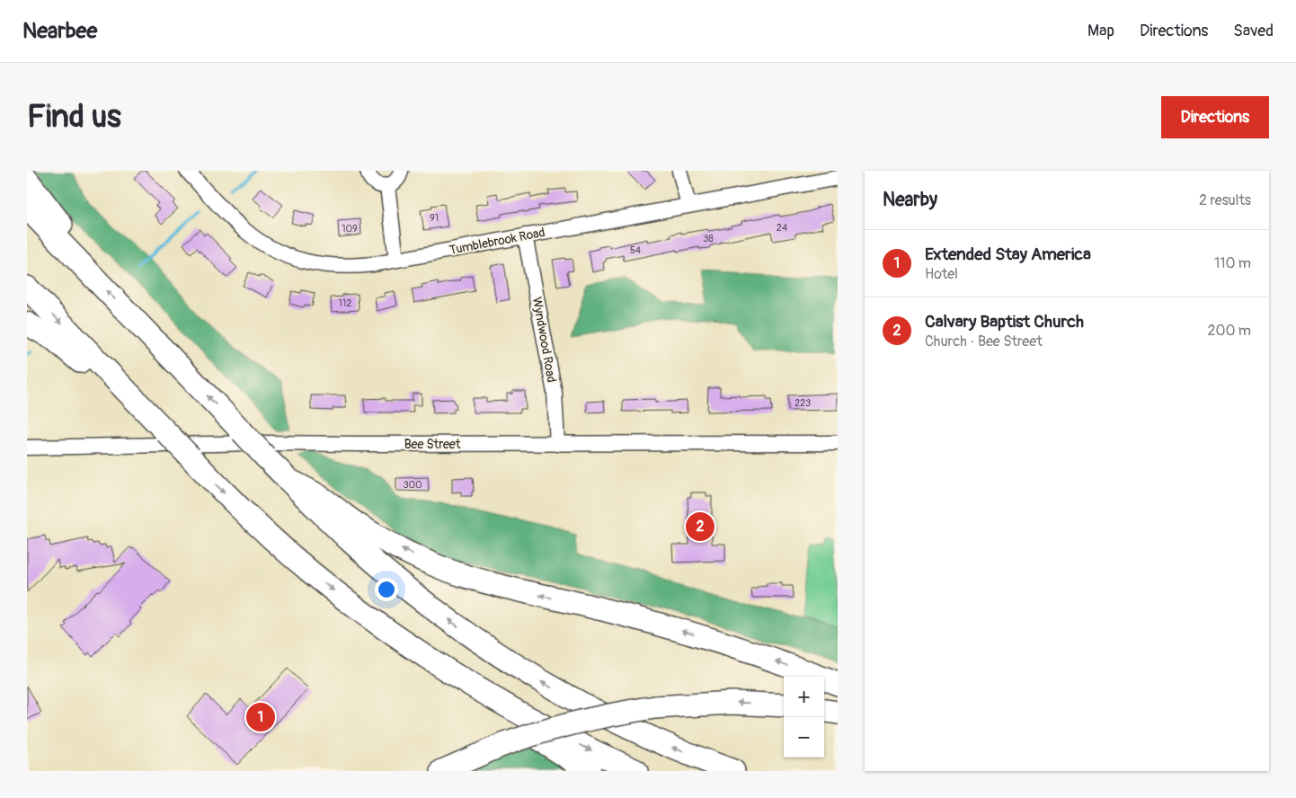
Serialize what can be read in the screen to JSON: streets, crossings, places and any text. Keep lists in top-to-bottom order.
{
  "streets": {
    "street": ["Tumblebrook Road", "Wyndwood Road", "Bee Street"]
  },
  "crossings": [
    ["Tumblebrook Road", "Wyndwood Road"],
    ["Wyndwood Road", "Bee Street"]
  ],
  "house_numbers": [
    "91",
    "24",
    "109",
    "38",
    "54",
    "112",
    "223",
    "300"
  ],
  "page": {
    "header": "Nearbee",
    "nav": ["Map", "Directions", "Saved"],
    "buttons": "Directions",
    "title": "Find us",
    "heading": ["Nearby", "2 results"],
    "list": [
      {
        "mark": "1",
        "name": "Extended Stay America",
        "note": "Hotel",
        "value": "110 m"
      },
      {
        "mark": "2",
        "name": "Calvary Baptist Church",
        "note": "Church · Bee Street",
        "value": "200 m"
      }
    ],
    "pins": ["2", "1"],
    "map_buttons": ["+", "−"]
  }
}
